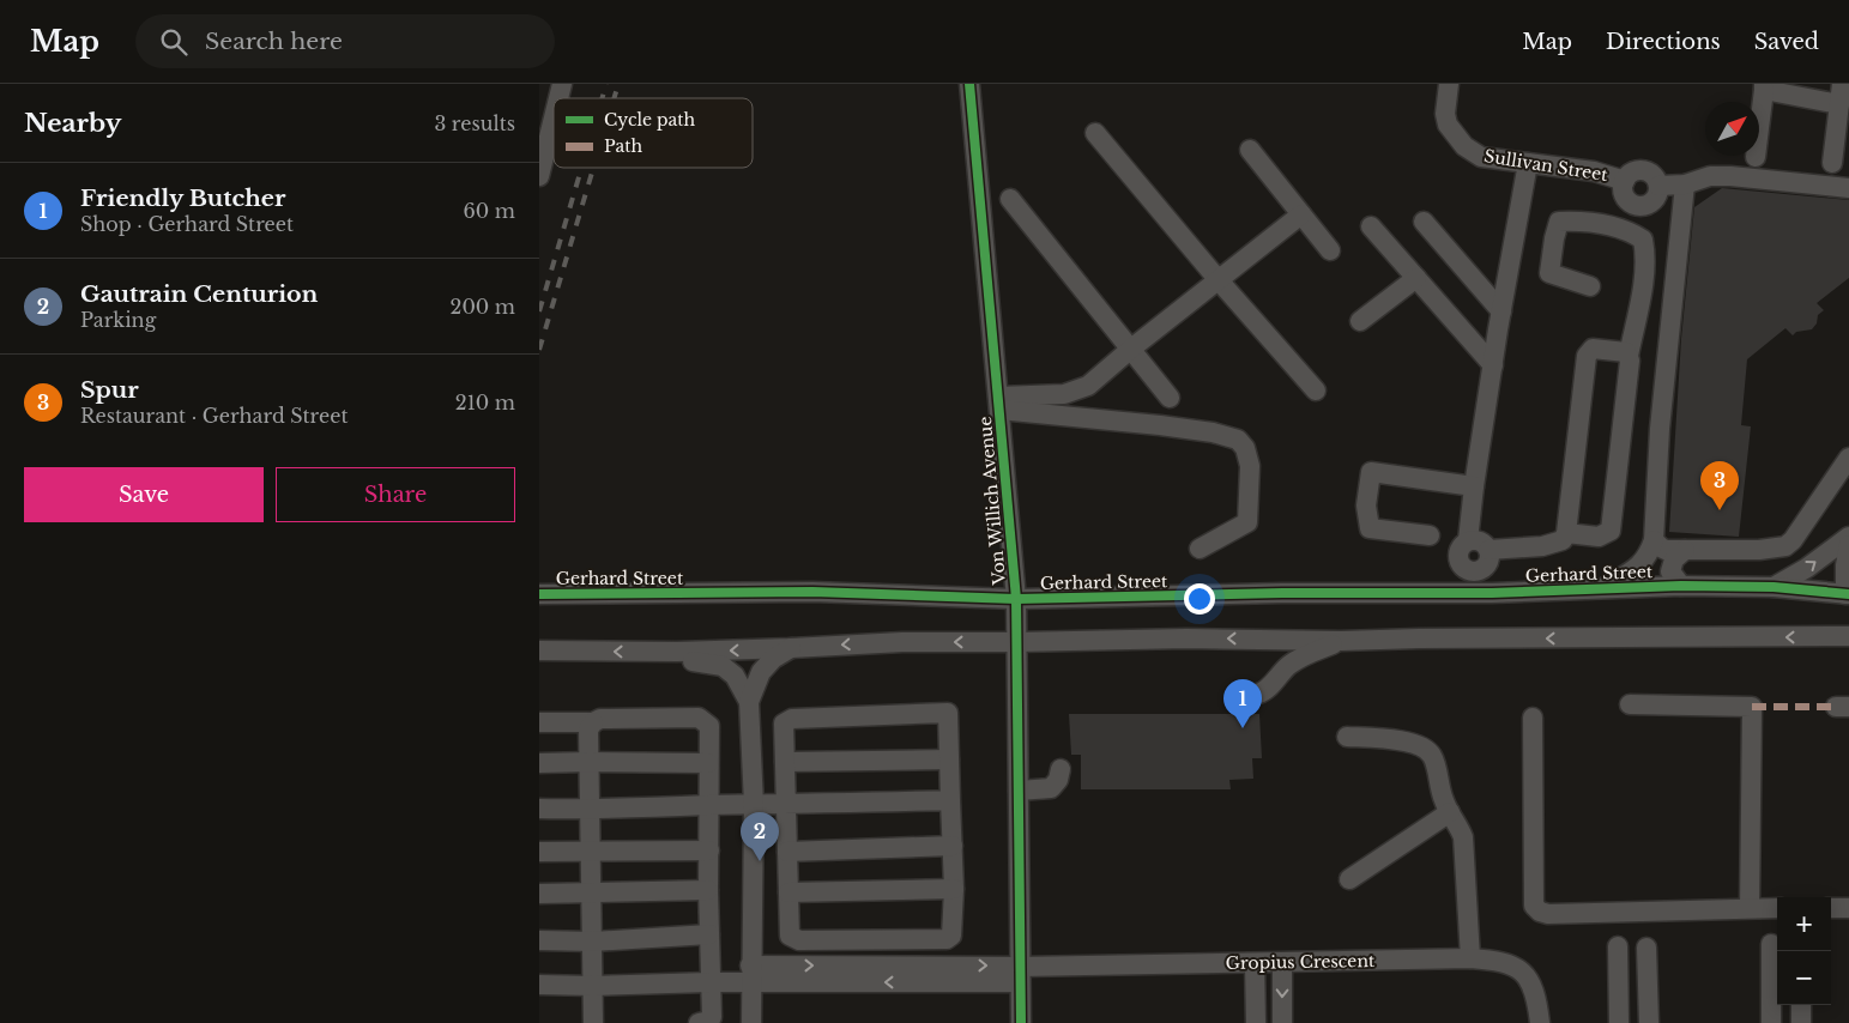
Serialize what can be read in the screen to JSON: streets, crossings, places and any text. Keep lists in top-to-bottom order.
{
  "streets": {
    "street": [
      "Sullivan Street",
      "Von Willich Avenue",
      "Gerhard Street",
      "Gropius Crescent"
    ]
  },
  "crossings": [
    ["Von Willich Avenue", "Gerhard Street"],
    ["Von Willich Avenue", "Gropius Crescent"]
  ],
  "legend": ["Cycle path", "Path"],
  "north": "top right",
  "page": {
    "header": "Map",
    "search": "Search here",
    "nav": ["Map", "Directions", "Saved"],
    "heading": ["Nearby", "3 results"],
    "list": [
      {
        "mark": "1",
        "name": "Friendly Butcher",
        "note": "Shop · Gerhard Street",
        "value": "60 m"
      },
      {
        "mark": "2",
        "name": "Gautrain Centurion",
        "note": "Parking",
        "value": "200 m"
      },
      {
        "mark": "3",
        "name": "Spur",
        "note": "Restaurant · Gerhard Street",
        "value": "210 m"
      }
    ],
    "buttons": ["Save", "Share"],
    "pins": ["3", "1", "2"],
    "map_buttons": ["+", "−"]
  }
}
